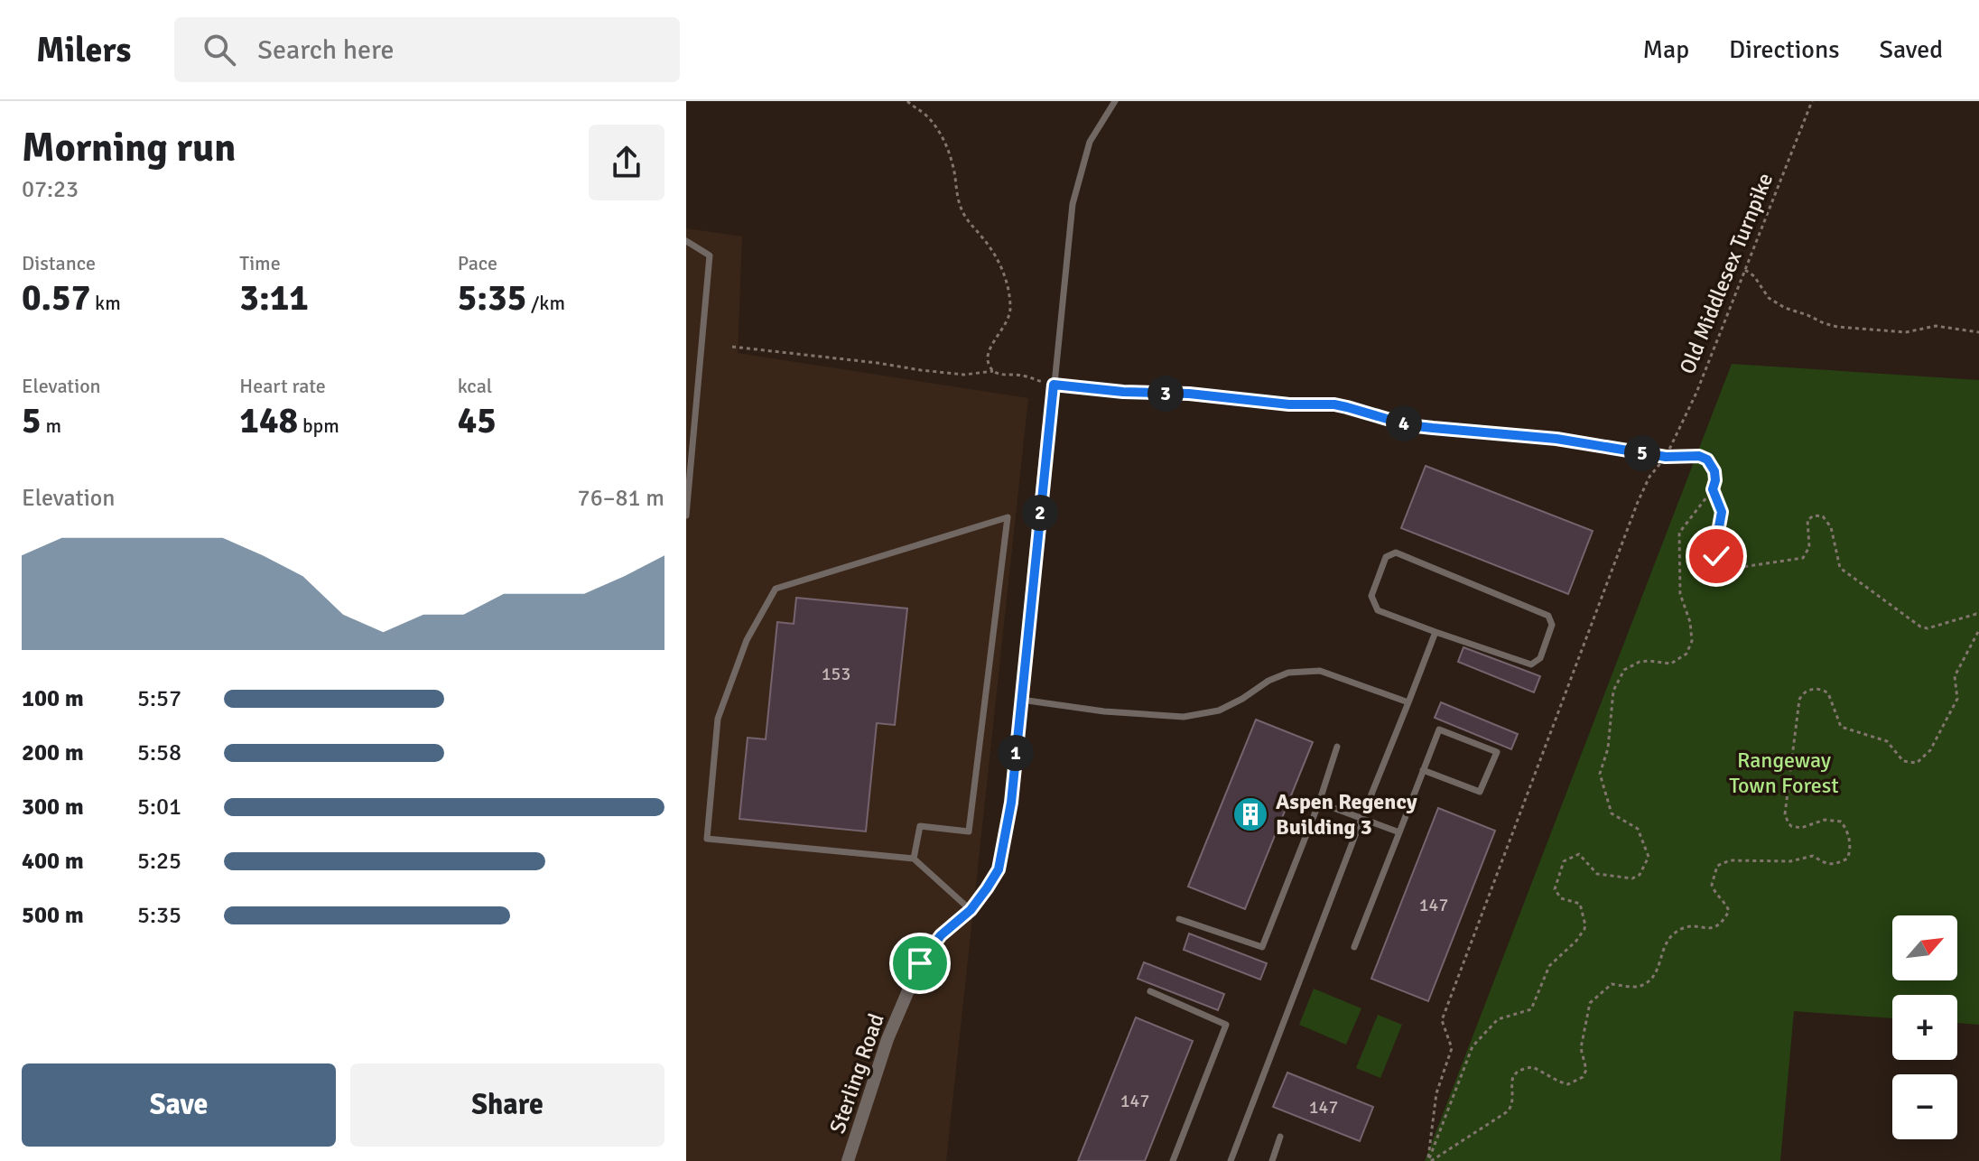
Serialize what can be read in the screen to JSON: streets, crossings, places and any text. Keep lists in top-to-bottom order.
{
  "streets": {
    "street": ["Sterling Road"],
    "path": ["Old Middlesex Turnpike"]
  },
  "parks": ["Rangeway Town Forest"],
  "places": {
    "building": ["Aspen Regency Building 3"]
  },
  "house_numbers": [
    "153",
    "147",
    "147",
    "147"
  ],
  "north": "top right",
  "page": {
    "header": "Milers",
    "search": "Search here",
    "nav": ["Map", "Directions", "Saved"],
    "heading": ["Morning run", "07:23"],
    "stats": [
      ["Distance", "0.57 km"],
      ["Time", "3:11"],
      ["Pace", "5:35 /km"],
      ["Elevation", "5 m"],
      ["Heart rate", "148 bpm"],
      ["kcal", "45"]
    ],
    "pins": [
      "3",
      "4",
      "5",
      "2",
      "1"
    ],
    "chart": ["Elevation", "76–81 m"],
    "list": [
      {
        "name": "100 m",
        "note": "5:57"
      },
      {
        "name": "200 m",
        "note": "5:58"
      },
      {
        "name": "300 m",
        "note": "5:01"
      },
      {
        "name": "400 m",
        "note": "5:25"
      },
      {
        "name": "500 m",
        "note": "5:35"
      }
    ],
    "map_buttons": ["+", "−"],
    "buttons": ["Save", "Share"]
  }
}
